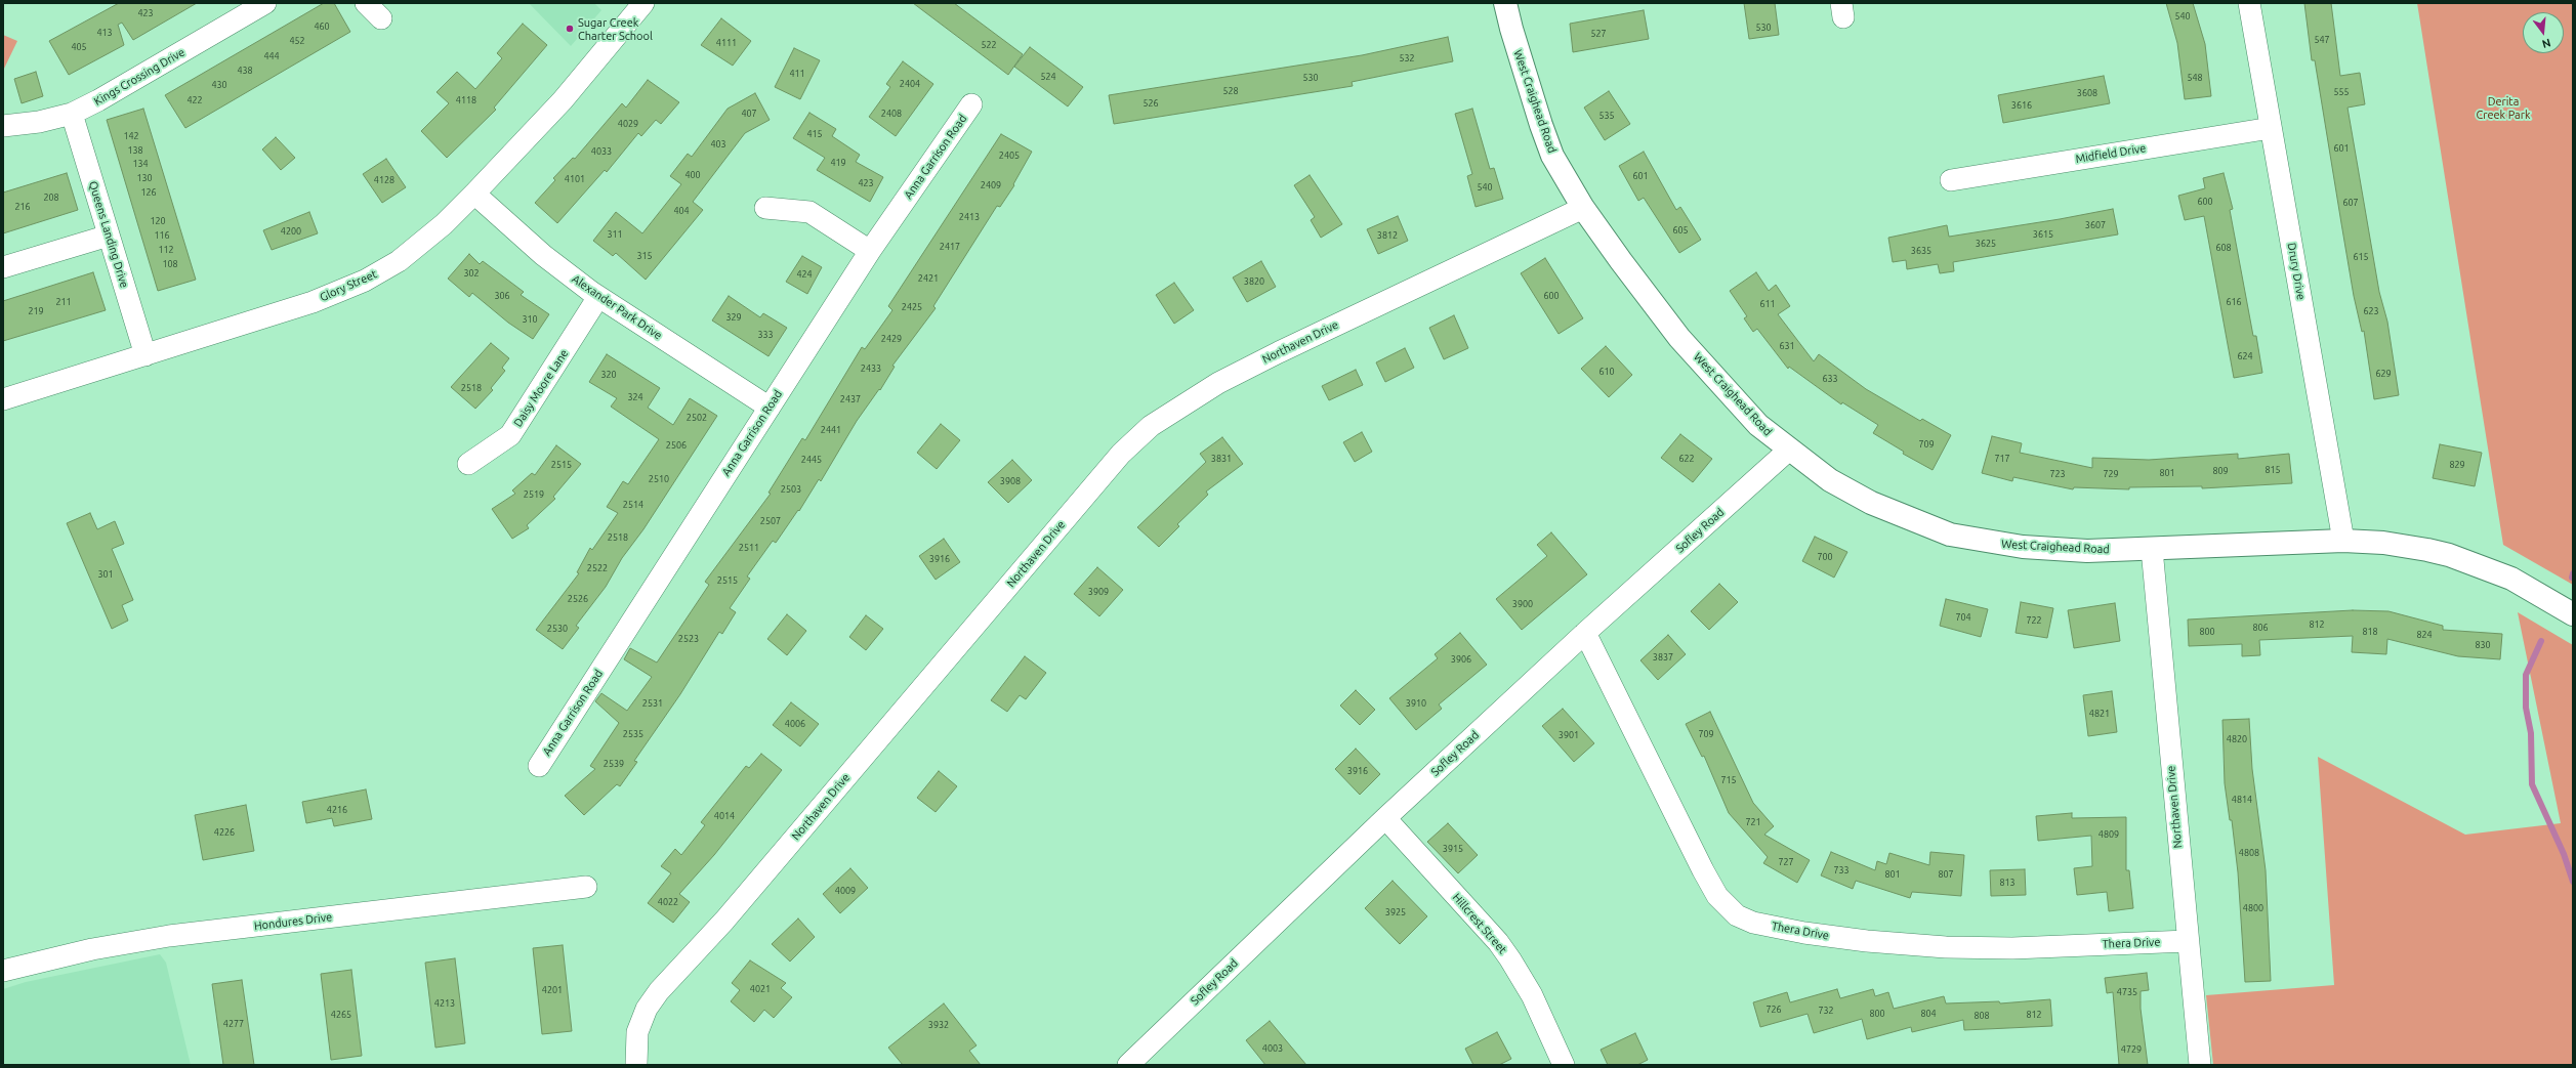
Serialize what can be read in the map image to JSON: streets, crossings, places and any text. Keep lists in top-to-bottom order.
{
  "streets": {
    "street": [
      "Kings Crossing Drive",
      "West Craighead Road",
      "Midfield Drive",
      "Anna Garrison Road",
      "Queens Landing Drive",
      "Drury Drive",
      "Glory Street",
      "Alexander Park Drive",
      "Northaven Drive",
      "Daisy Moore Lane",
      "Sofley Road",
      "Hondures Drive",
      "Hillcrest Street",
      "Thera Drive"
    ]
  },
  "crossings": [
    ["Kings Crossing Drive", "Queens Landing Drive"],
    ["West Craighead Road", "Drury Drive"],
    ["West Craighead Road", "Northaven Drive"],
    ["West Craighead Road", "Sofley Road"],
    ["Midfield Drive", "Drury Drive"],
    ["Anna Garrison Road", "Alexander Park Drive"],
    ["Queens Landing Drive", "Glory Street"],
    ["Glory Street", "Alexander Park Drive"],
    ["Alexander Park Drive", "Daisy Moore Lane"],
    ["Northaven Drive", "Thera Drive"],
    ["Sofley Road", "Hillcrest Street"],
    ["Sofley Road", "Thera Drive"]
  ],
  "parks": ["Derita Creek Park"],
  "places": ["Sugar Creek Charter School"],
  "house_numbers": [
    "423",
    "540",
    "460",
    "530",
    "413",
    "527",
    "547",
    "452",
    "4111",
    "522",
    "405",
    "444",
    "532",
    "438",
    "411",
    "524",
    "530",
    "548",
    "2404",
    "430",
    "528",
    "555",
    "3608",
    "422",
    "4118",
    "526",
    "3616",
    "407",
    "2408",
    "535",
    "4029",
    "415",
    "142",
    "403",
    "601",
    "138",
    "4033",
    "2405",
    "419",
    "134",
    "400",
    "601",
    "130",
    "4101",
    "4128",
    "423",
    "2409",
    "540",
    "126",
    "208",
    "600",
    "607",
    "216",
    "404",
    "2413",
    "120",
    "3607",
    "605",
    "4200",
    "311",
    "3615",
    "116",
    "3812",
    "3625",
    "2417",
    "608",
    "112",
    "3635",
    "315",
    "615",
    "108",
    "302",
    "424",
    "2421",
    "3820",
    "306",
    "600",
    "211",
    "616",
    "611",
    "2425",
    "219",
    "623",
    "329",
    "310",
    "333",
    "2429",
    "631",
    "624",
    "2433",
    "610",
    "629",
    "320",
    "633",
    "2518",
    "324",
    "2437",
    "2502",
    "2441",
    "709",
    "2506",
    "3831",
    "622",
    "717",
    "2445",
    "2515",
    "829",
    "815",
    "809",
    "801",
    "723",
    "729",
    "2510",
    "3908",
    "2503",
    "2519",
    "2514",
    "2507",
    "2518",
    "2511",
    "700",
    "3916",
    "2522",
    "301",
    "2515",
    "3909",
    "2526",
    "3900",
    "704",
    "722",
    "812",
    "806",
    "2530",
    "800",
    "818",
    "824",
    "2523",
    "830",
    "3837",
    "3906",
    "2531",
    "3910",
    "4821",
    "4006",
    "2535",
    "709",
    "3901",
    "4820",
    "2539",
    "3916",
    "715",
    "4814",
    "4216",
    "4014",
    "721",
    "4226",
    "4809",
    "3915",
    "4808",
    "727",
    "733",
    "801",
    "807",
    "813",
    "4009",
    "4022",
    "4800",
    "3925",
    "4021",
    "4201",
    "4735",
    "4213",
    "726",
    "732",
    "800",
    "804",
    "4265",
    "812",
    "808",
    "4277",
    "3932",
    "4003",
    "4729"
  ],
  "north": "bottom"
}
